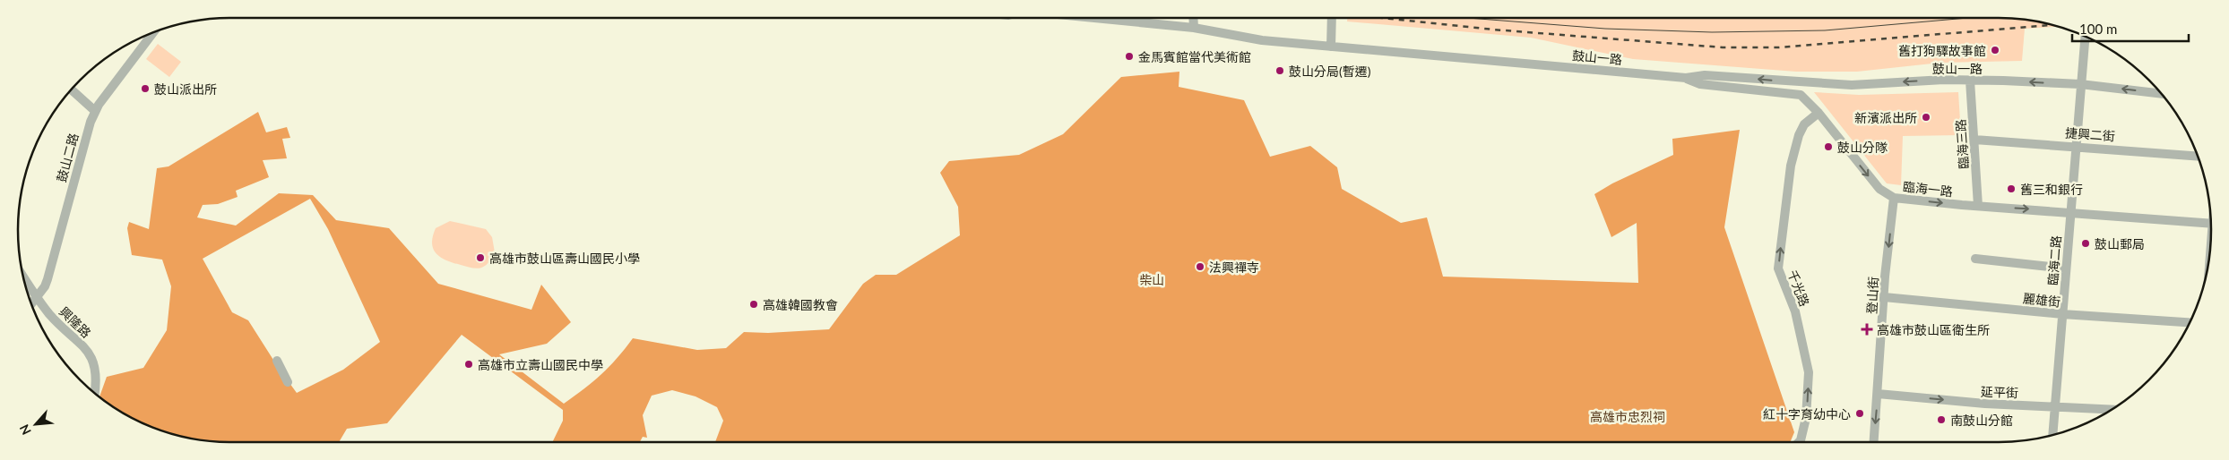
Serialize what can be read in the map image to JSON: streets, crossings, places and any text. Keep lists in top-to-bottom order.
{
  "streets": {
    "street": [
      "鼓山一路",
      "捷興二街",
      "臨海三路",
      "鼓山二路",
      "臨海一路",
      "臨海二路",
      "千光路",
      "登山街",
      "麗雄街",
      "興隆路",
      "延平街"
    ]
  },
  "crossings": [
    ["鼓山一路", "臨海三路"],
    ["鼓山一路", "臨海一路"],
    ["鼓山一路", "臨海二路"],
    ["捷興二街", "臨海三路"],
    ["捷興二街", "臨海二路"],
    ["臨海三路", "臨海一路"],
    ["鼓山二路", "興隆路"],
    ["臨海一路", "臨海二路"],
    ["臨海一路", "千光路"],
    ["臨海一路", "登山街"],
    ["臨海二路", "麗雄街"],
    ["臨海二路", "延平街"],
    ["登山街", "麗雄街"],
    ["登山街", "延平街"]
  ],
  "one_way": [
    "鼓山一路",
    "千光路",
    "登山街",
    "延平街"
  ],
  "parks": ["柴山", "高雄市忠烈祠"],
  "places": {
    "other": [
      "舊打狗驛故事館",
      "金馬賓館當代美術館",
      "鼓山分局(暫遷)",
      "鼓山派出所",
      "新濱派出所",
      "鼓山分隊",
      "舊三和銀行",
      "鼓山郵局",
      "高雄市鼓山區壽山國民小學",
      "法興禪寺",
      "高雄韓國教會",
      "高雄市立壽山國民中學",
      "紅十字育幼中心",
      "南鼓山分館"
    ],
    "health": ["高雄市鼓山區衛生所"]
  },
  "scale_bar": "100 m",
  "north": "bottom left"
}
